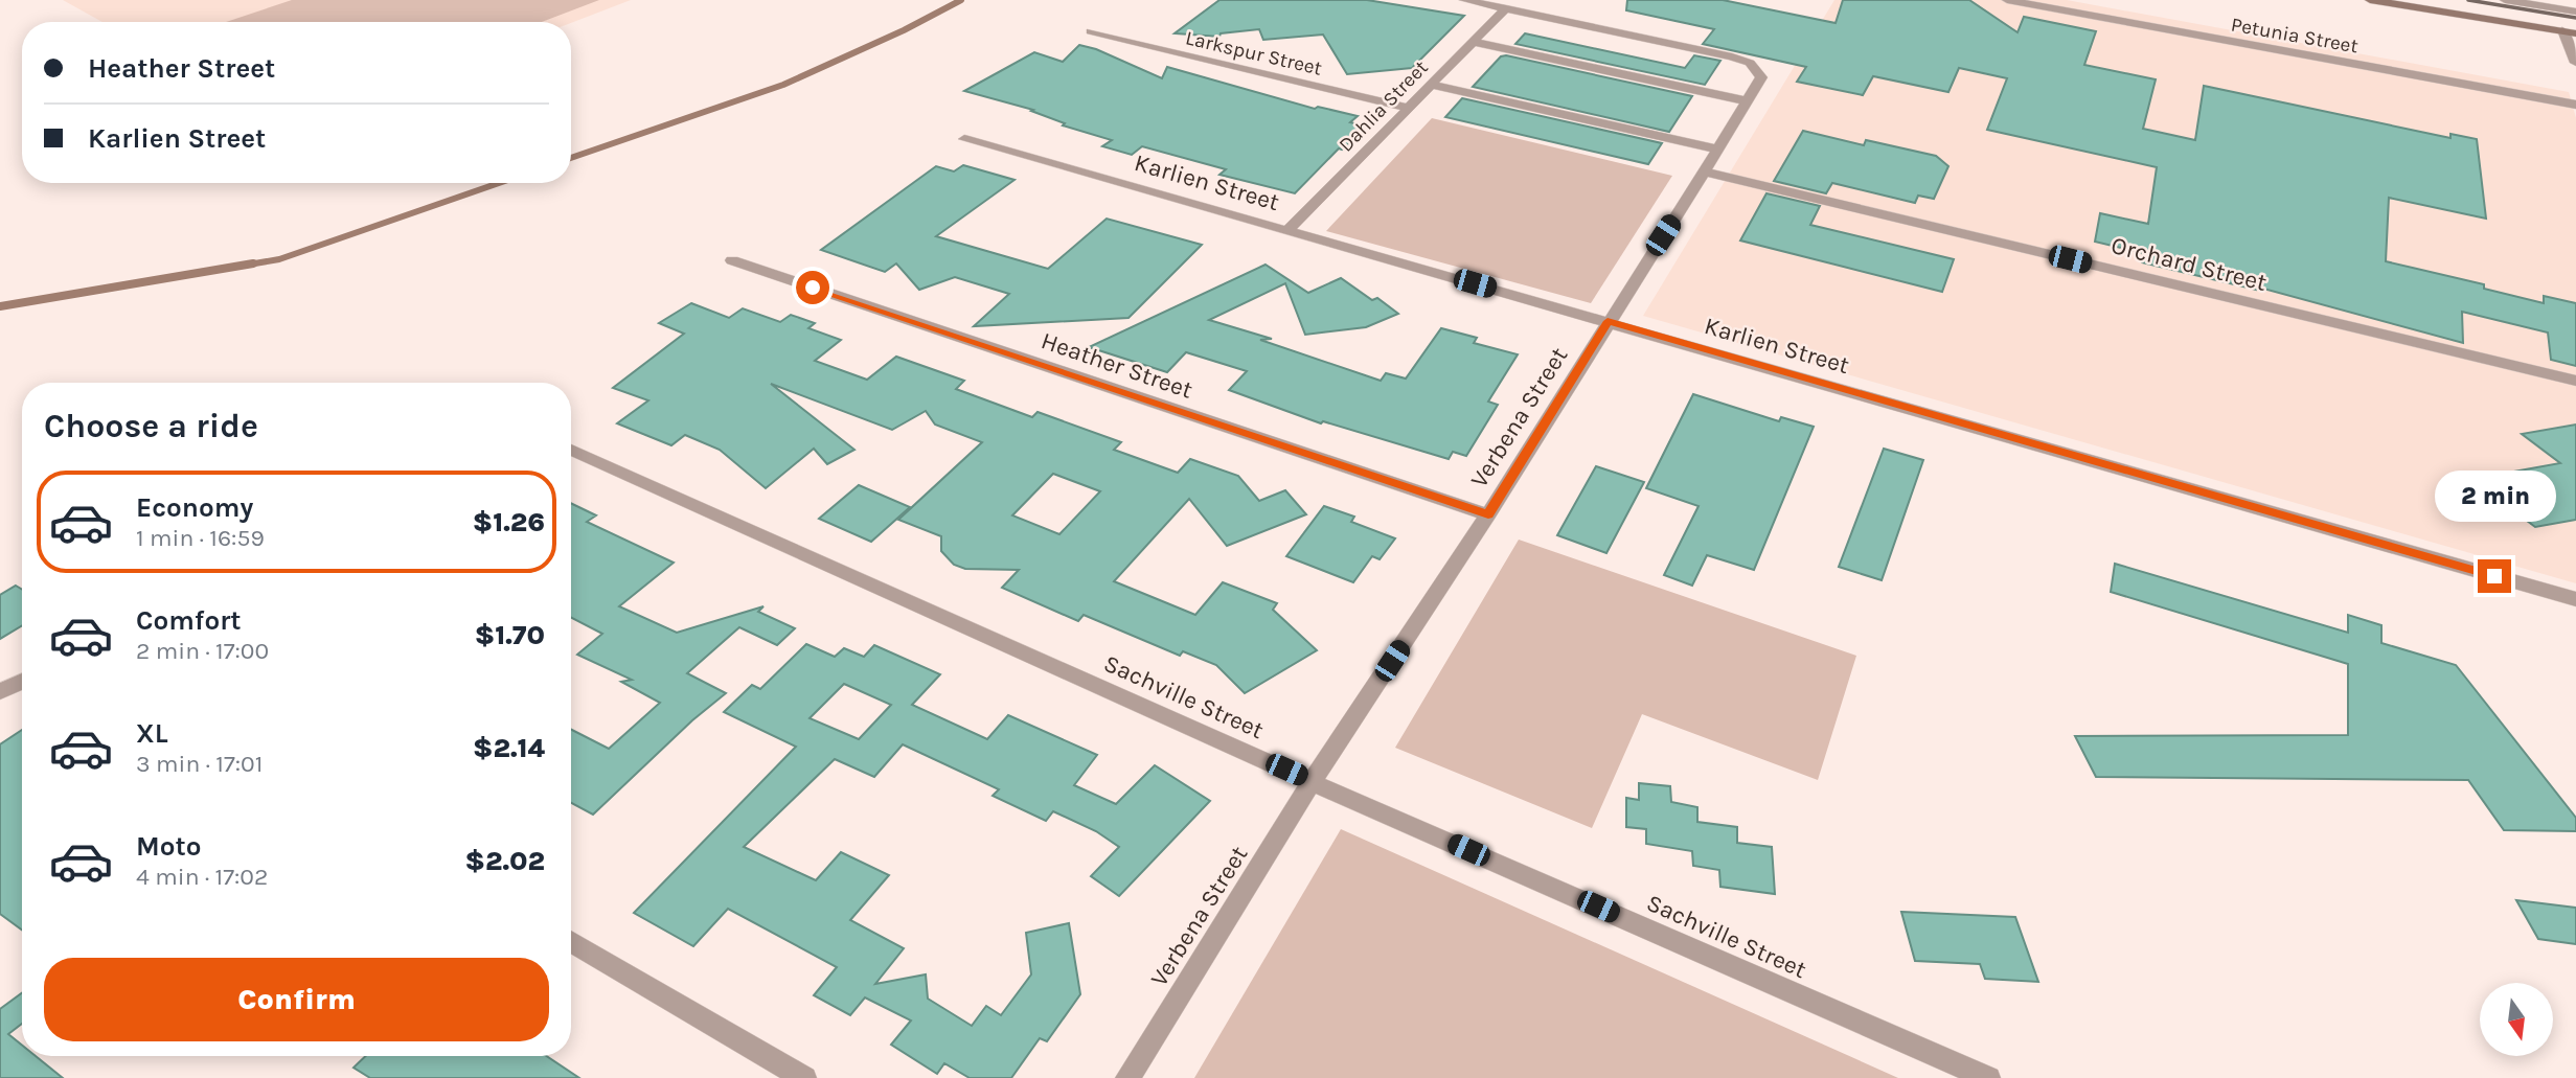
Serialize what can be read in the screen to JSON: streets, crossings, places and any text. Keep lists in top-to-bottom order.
{
  "streets": {
    "street": [
      "Petunia Street",
      "Larkspur Street",
      "Dahlia Street",
      "Karlien Street",
      "Orchard Street",
      "Heather Street",
      "Verbena Street",
      "Sachville Street"
    ]
  },
  "crossings": [
    ["Larkspur Street", "Dahlia Street"],
    ["Dahlia Street", "Karlien Street"],
    ["Dahlia Street", "Verbena Street"],
    ["Karlien Street", "Verbena Street"],
    ["Orchard Street", "Verbena Street"],
    ["Heather Street", "Verbena Street"],
    ["Verbena Street", "Sachville Street"]
  ],
  "north": "bottom",
  "page": {
    "banner": ["Heather Street", "Karlien Street"],
    "heading": "Choose a ride",
    "bubble": "2 min",
    "list": [
      {
        "name": "Economy",
        "note": "1 min · 16:59",
        "value": "$1.26"
      },
      {
        "name": "Comfort",
        "note": "2 min · 17:00",
        "value": "$1.70"
      },
      {
        "name": "XL",
        "note": "3 min · 17:01",
        "value": "$2.14"
      },
      {
        "name": "Moto",
        "note": "4 min · 17:02",
        "value": "$2.02"
      }
    ],
    "buttons": "Confirm"
  }
}
